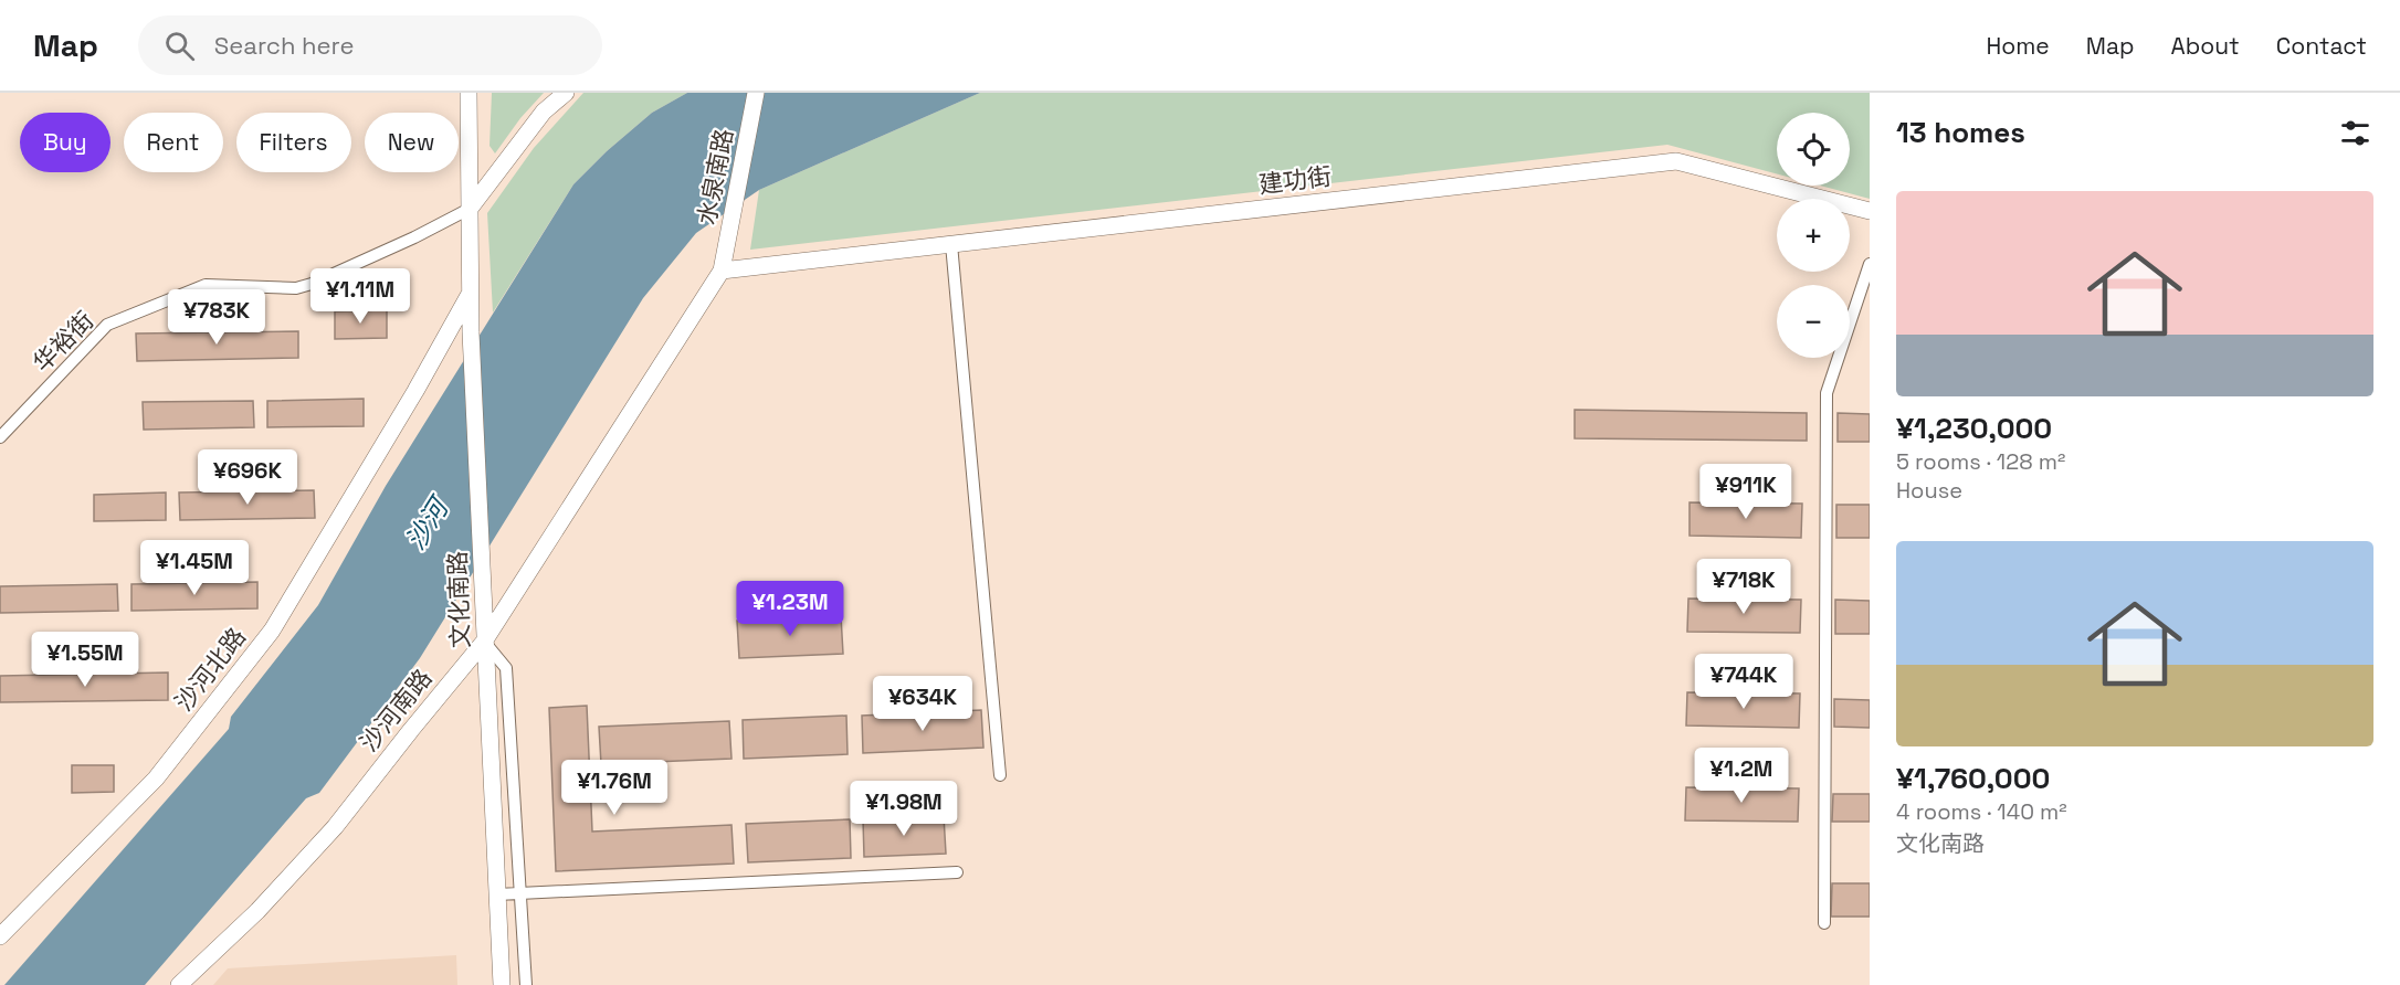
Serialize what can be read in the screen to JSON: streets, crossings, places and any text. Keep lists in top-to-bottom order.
{
  "streets": {
    "street": [
      "水泉南路",
      "建功街",
      "华裕街",
      "文化南路",
      "沙河北路",
      "沙河南路"
    ]
  },
  "crossings": [
    ["水泉南路", "建功街"],
    ["水泉南路", "沙河南路"],
    ["建功街", "沙河南路"],
    ["华裕街", "文化南路"],
    ["文化南路", "沙河北路"],
    ["文化南路", "沙河南路"]
  ],
  "water": ["沙河"],
  "page": {
    "header": "Map",
    "search": "Search here",
    "nav": [
      "Home",
      "Map",
      "About",
      "Contact"
    ],
    "heading": "13 homes",
    "map_buttons": ["+", "−"],
    "chip": [
      "Buy",
      "Rent",
      "Filters",
      "New"
    ],
    "list": [
      {
        "name": "¥1,230,000",
        "note": "5 rooms · 128 m² · House"
      },
      {
        "name": "¥1,760,000",
        "note": "4 rooms · 140 m² · 文化南路"
      }
    ],
    "price": [
      "¥1.11M",
      "¥783K",
      "¥696K",
      "¥911K",
      "¥1.45M",
      "¥718K",
      "¥1.23M",
      "¥1.55M",
      "¥744K",
      "¥634K",
      "¥1.2M",
      "¥1.76M",
      "¥1.98M"
    ]
  }
}
